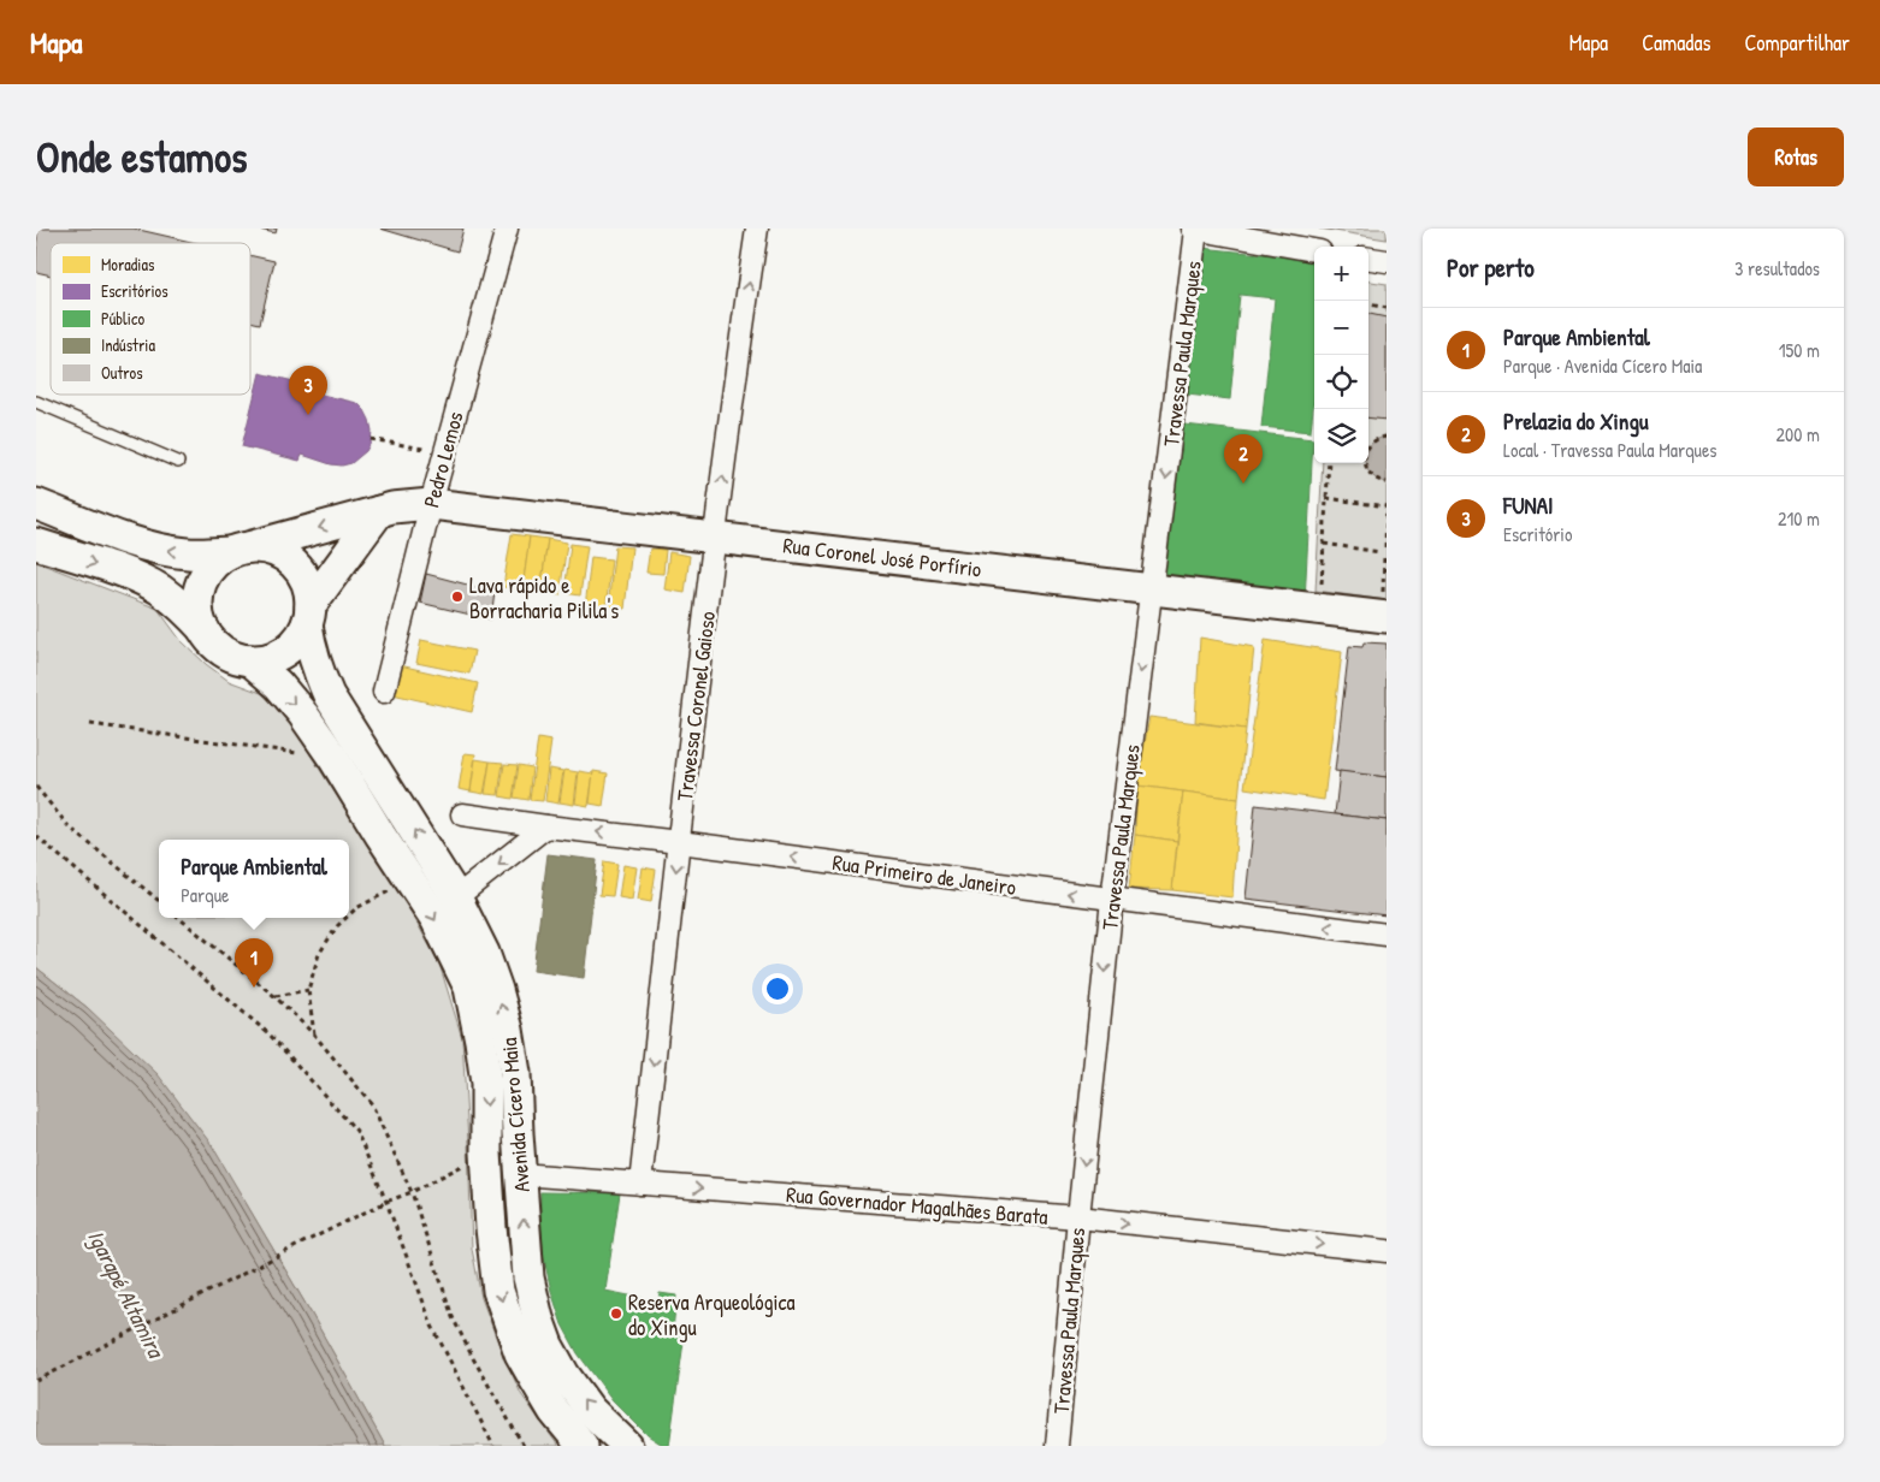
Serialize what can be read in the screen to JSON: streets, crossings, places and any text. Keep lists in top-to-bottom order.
{
  "streets": {
    "main road": ["Rua Coronel José Porfírio", "Avenida Cícero Maia"],
    "street": [
      "Travessa Paula Marques",
      "Pedro Lemos",
      "Travessa Coronel Gaioso",
      "Rua Primeiro de Janeiro",
      "Rua Governador Magalhães Barata"
    ]
  },
  "crossings": [
    ["Travessa Paula Marques", "Rua Coronel José Porfírio"],
    ["Travessa Paula Marques", "Rua Primeiro de Janeiro"],
    ["Travessa Paula Marques", "Rua Governador Magalhães Barata"],
    ["Pedro Lemos", "Rua Coronel José Porfírio"],
    ["Rua Coronel José Porfírio", "Travessa Coronel Gaioso"],
    ["Rua Coronel José Porfírio", "Avenida Cícero Maia"],
    ["Travessa Coronel Gaioso", "Rua Primeiro de Janeiro"],
    ["Travessa Coronel Gaioso", "Rua Governador Magalhães Barata"],
    ["Avenida Cícero Maia", "Rua Governador Magalhães Barata"]
  ],
  "one_way": ["Travessa Paula Marques", "Rua Primeiro de Janeiro", "Rua Governador Magalhães Barata"],
  "water": ["Igarapé Altamira"],
  "places": ["Lava rápido e Borracharia Pilila's", "Reserva Arqueológica do Xingu"],
  "legend": [
    "Moradias",
    "Escritórios",
    "Público",
    "Indústria",
    "Outros"
  ],
  "page": {
    "header": "Mapa",
    "nav": ["Mapa", "Camadas", "Compartilhar"],
    "buttons": "Rotas",
    "title": "Onde estamos",
    "heading": ["Por perto", "3 resultados"],
    "map_buttons": ["+", "−"],
    "list": [
      {
        "mark": "1",
        "name": "Parque Ambiental",
        "note": "Parque · Avenida Cícero Maia",
        "value": "150 m"
      },
      {
        "mark": "2",
        "name": "Prelazia do Xingu",
        "note": "Local · Travessa Paula Marques",
        "value": "200 m"
      },
      {
        "mark": "3",
        "name": "FUNAI",
        "note": "Escritório",
        "value": "210 m"
      }
    ],
    "pins": ["3", "2", "1"],
    "popup": ["Parque Ambiental", "Parque"]
  }
}
